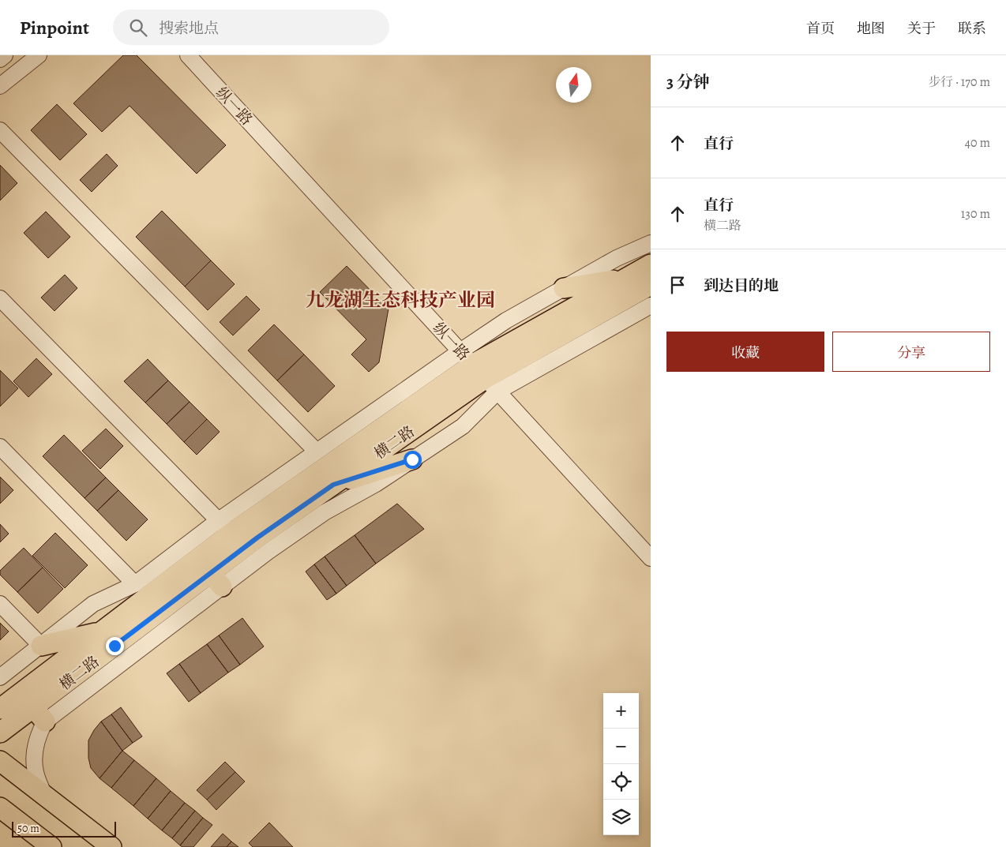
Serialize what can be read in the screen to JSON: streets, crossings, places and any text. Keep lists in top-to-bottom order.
{
  "streets": {
    "main road": ["横二路"],
    "street": ["纵一路"]
  },
  "crossings": [
    ["纵一路", "横二路"]
  ],
  "districts": ["九龙湖生态科技产业园"],
  "scale_bar": "50 m",
  "north": "top",
  "page": {
    "header": "Pinpoint",
    "search": "搜索地点",
    "nav": [
      "首页",
      "地图",
      "关于",
      "联系"
    ],
    "heading": ["3 分钟", "步行 · 170 m"],
    "list": [
      ["直行", "40 m"],
      ["直行", "横二路", "130 m"],
      "到达目的地"
    ],
    "buttons": ["收藏", "分享"],
    "map_buttons": ["+", "−"],
    "scale": "50 m"
  }
}
